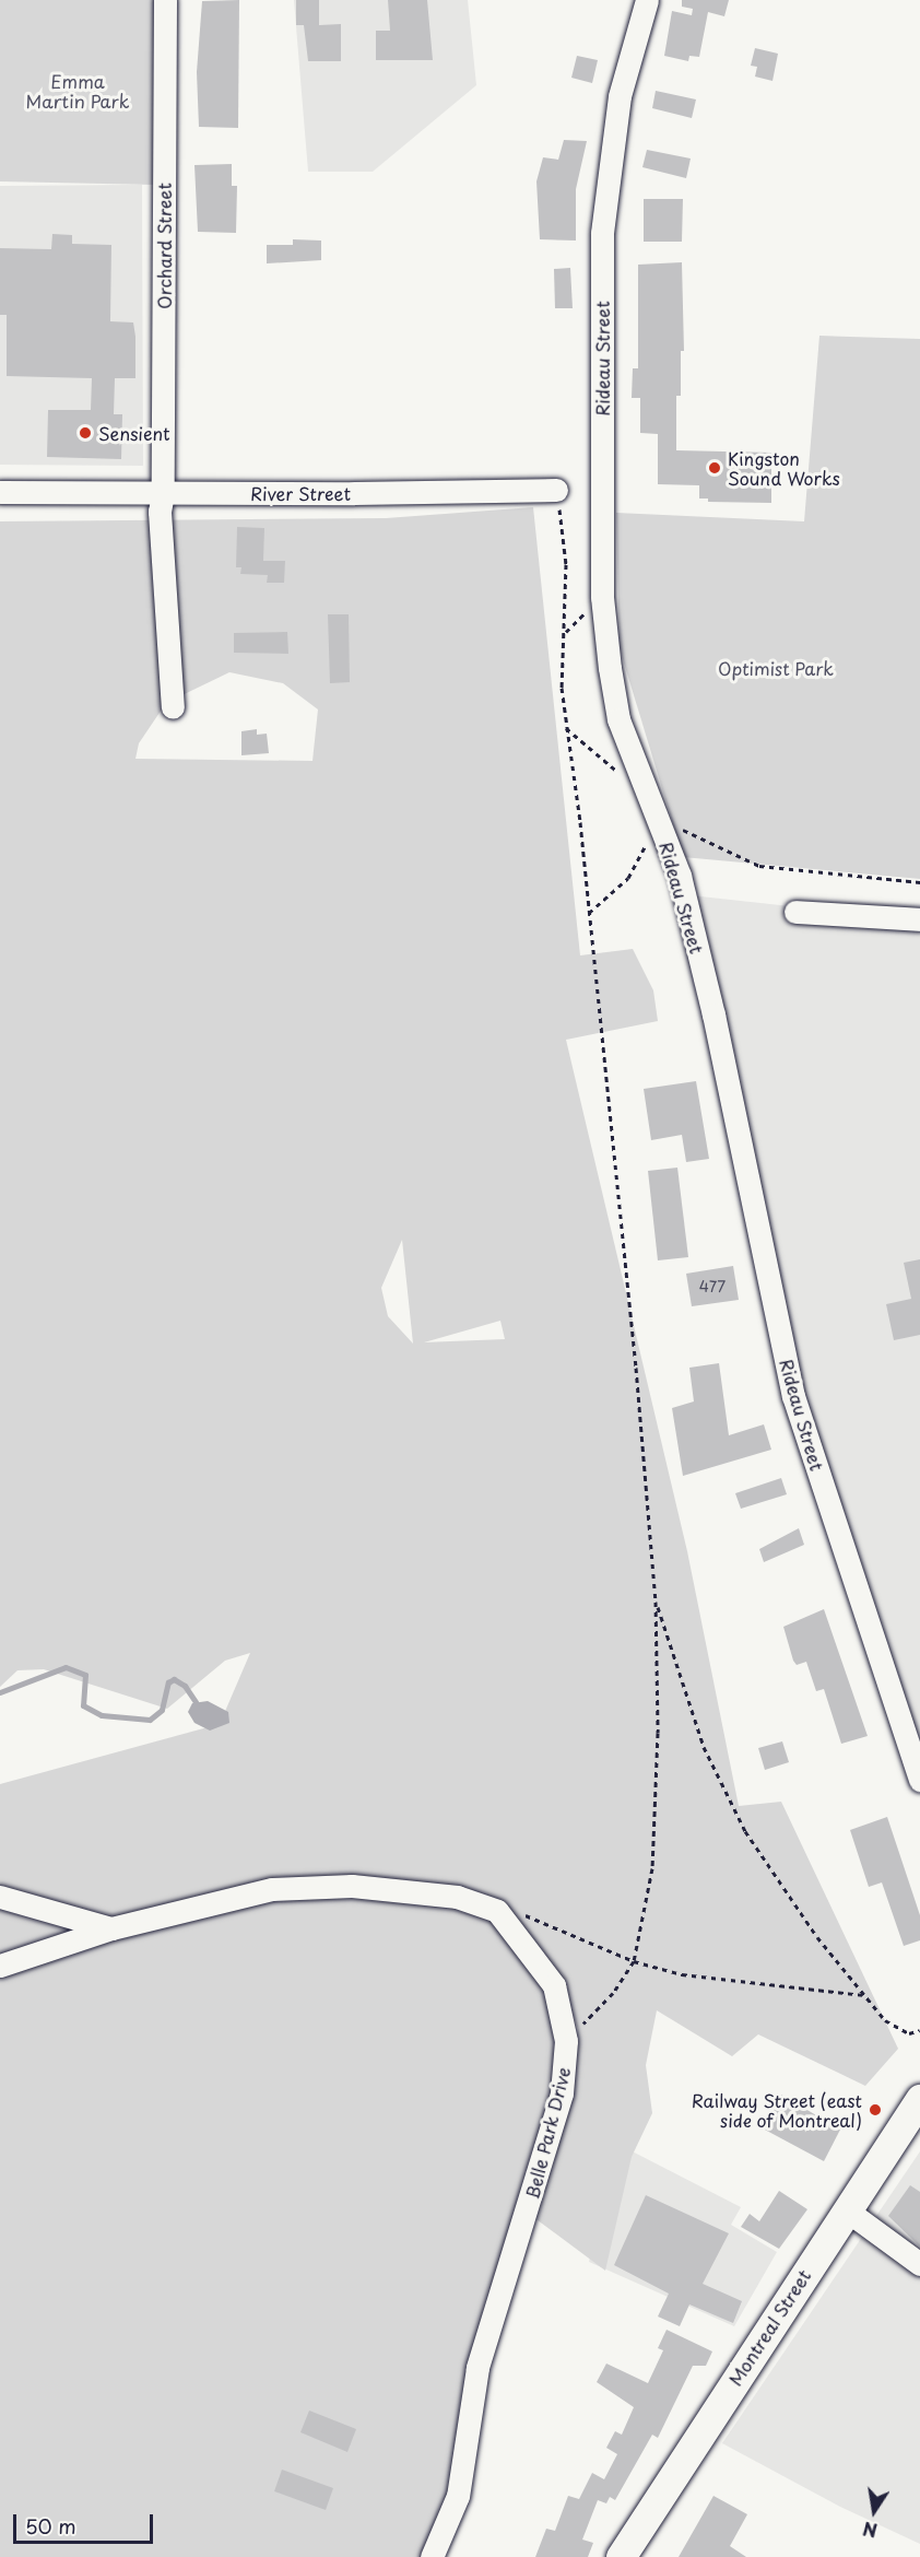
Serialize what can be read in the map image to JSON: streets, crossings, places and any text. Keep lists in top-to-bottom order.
{
  "streets": {
    "main road": ["Montreal Street"],
    "street": [
      "Orchard Street",
      "Rideau Street",
      "River Street",
      "Belle Park Drive"
    ]
  },
  "crossings": [
    ["Orchard Street", "River Street"]
  ],
  "parks": ["Emma Martin Park", "Optimist Park"],
  "places": ["Sensient", "Kingston Sound Works", "Railway Street (east side of Montreal)"],
  "house_numbers": ["477"],
  "scale_bar": "50 m",
  "north": "bottom"
}
